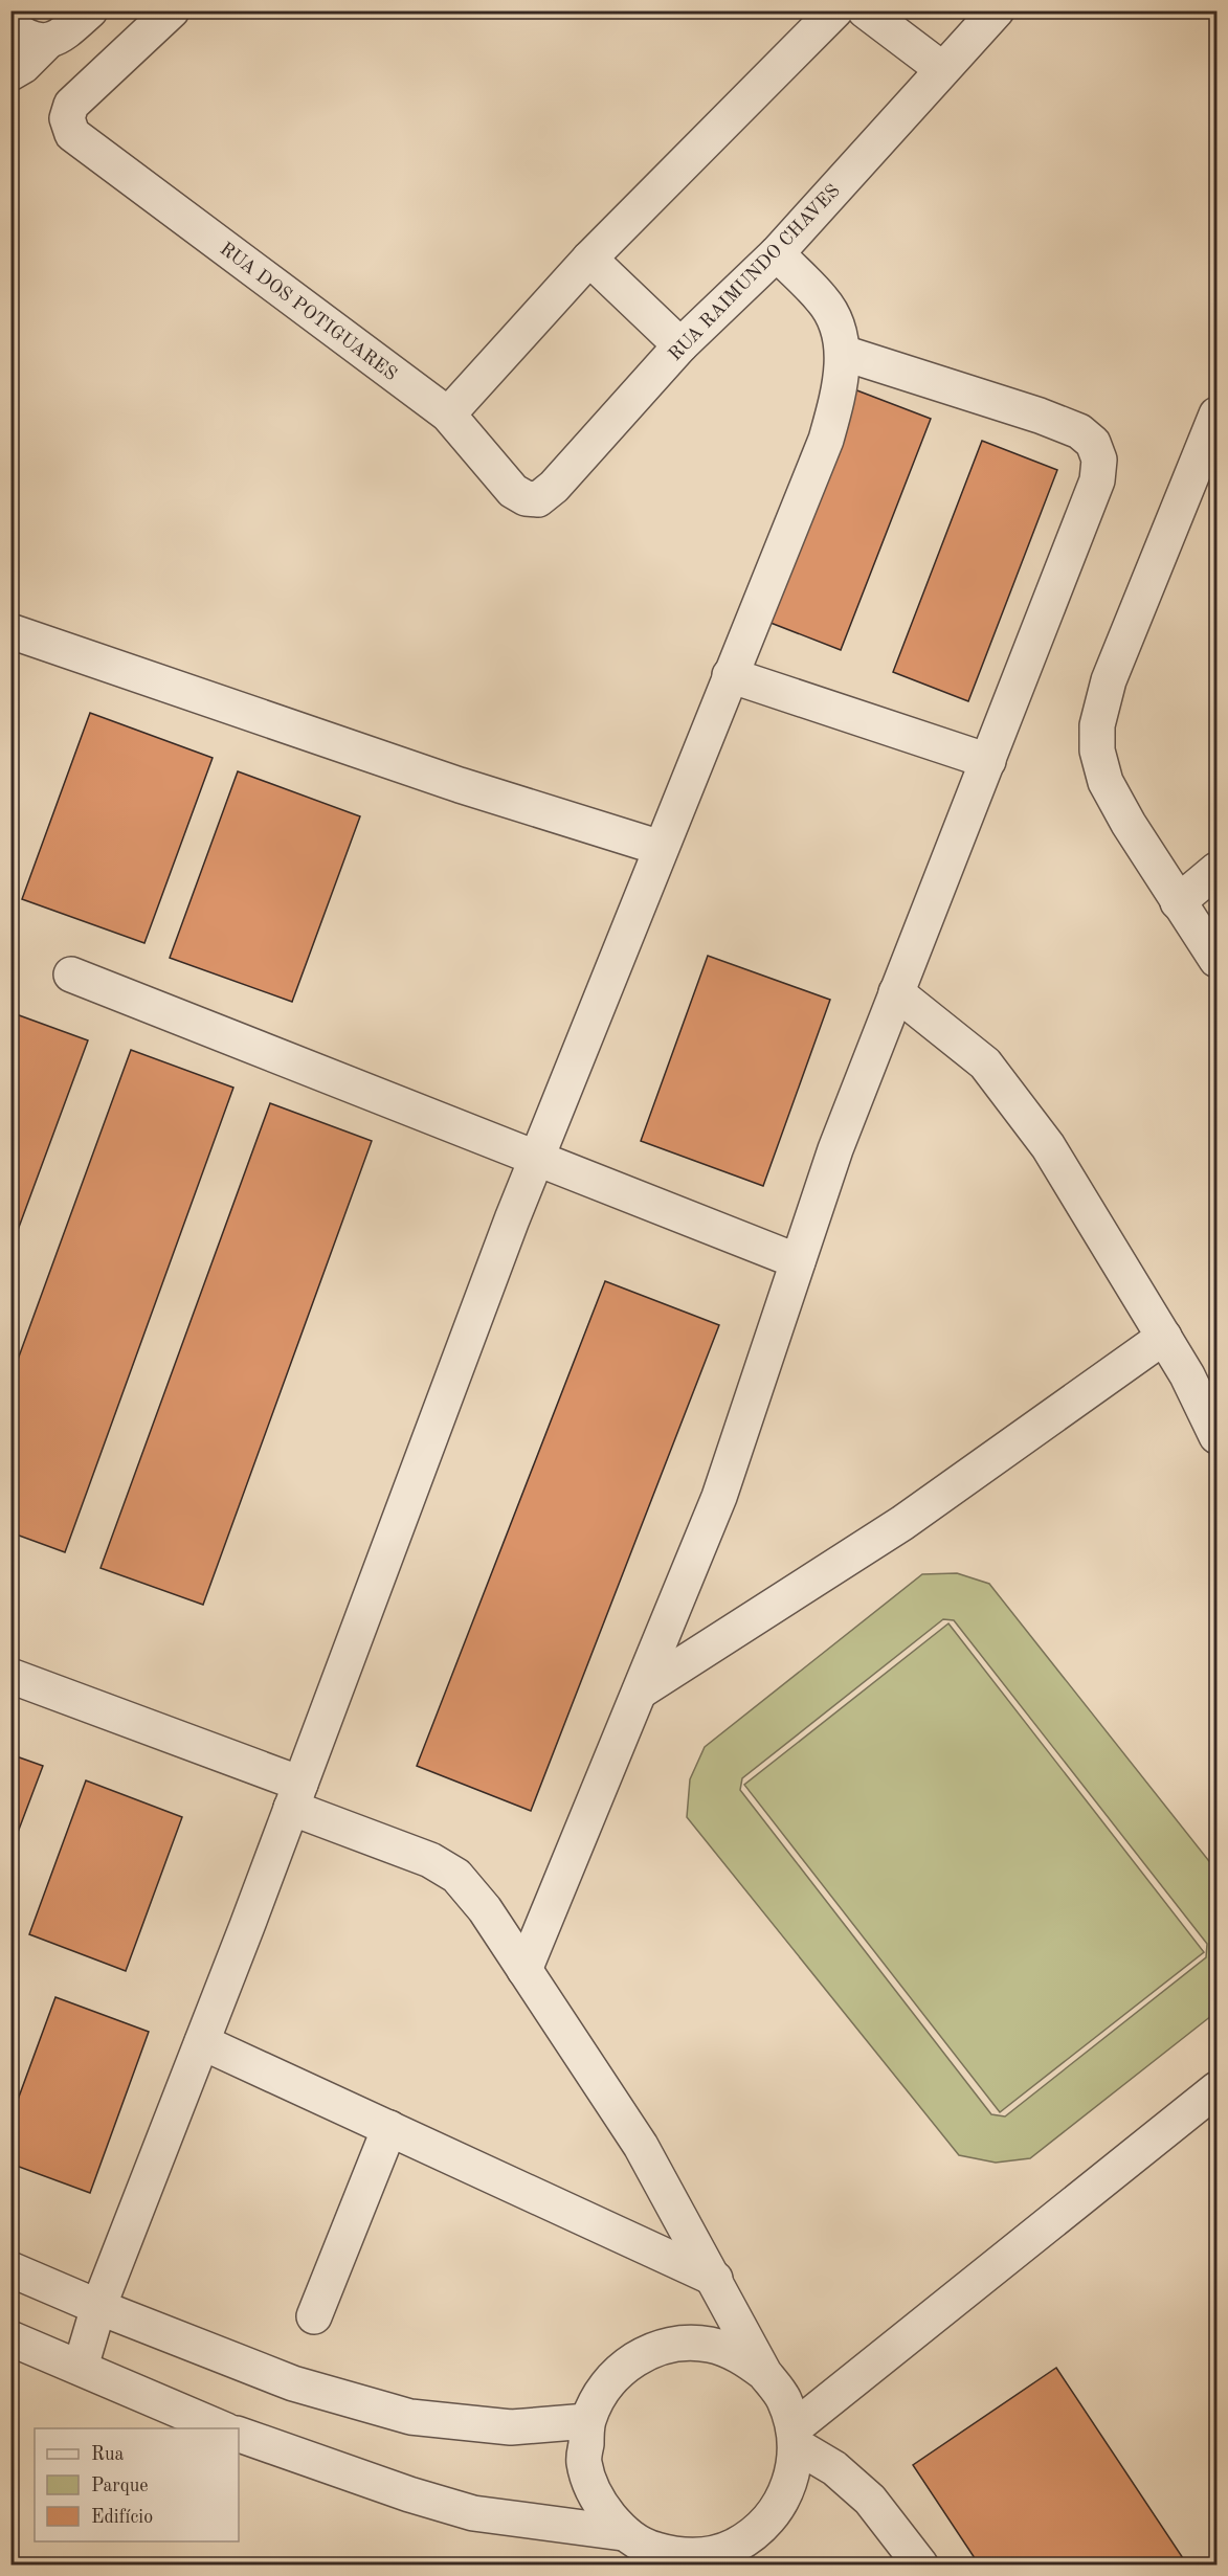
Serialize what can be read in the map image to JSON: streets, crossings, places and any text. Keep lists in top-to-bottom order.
{
  "streets": {
    "street": ["RUA RAIMUNDO CHAVES", "RUA DOS POTIGUARES"]
  },
  "crossings": [
    ["RUA RAIMUNDO CHAVES", "RUA DOS POTIGUARES"]
  ],
  "legend": ["Rua", "Parque", "Edifício"]
}
